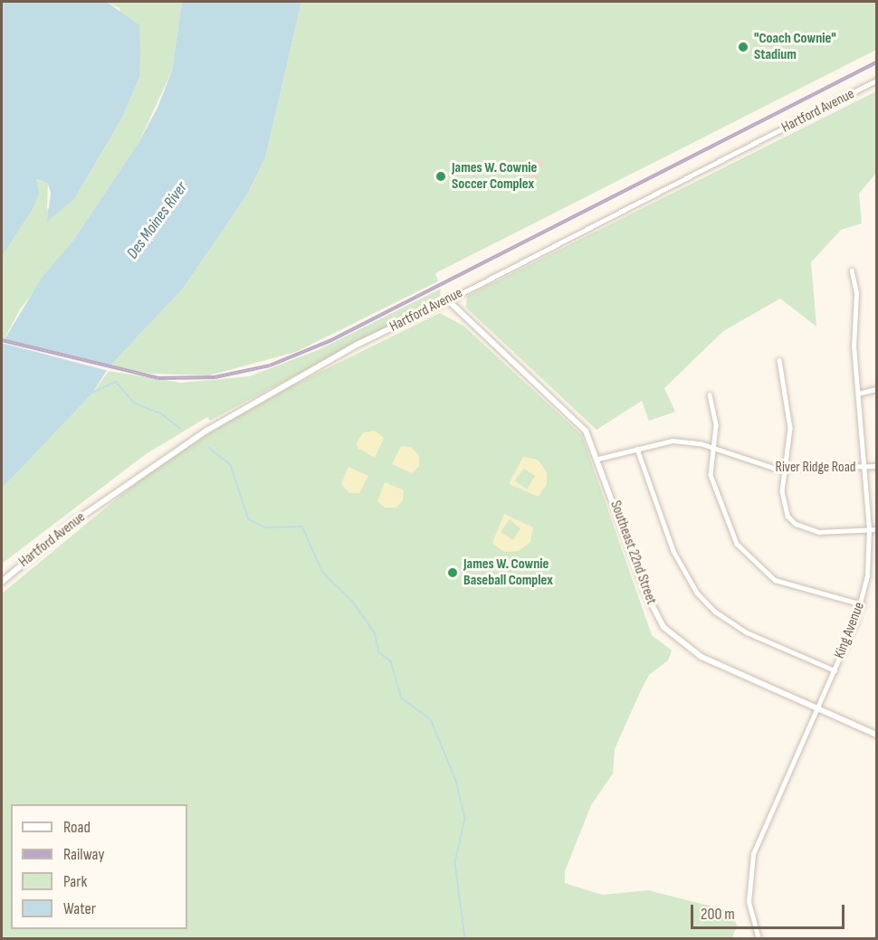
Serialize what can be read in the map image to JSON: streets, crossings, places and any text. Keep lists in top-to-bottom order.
{
  "streets": {
    "street": [
      "Hartford Avenue",
      "River Ridge Road",
      "Southeast 22nd Street",
      "King Avenue"
    ]
  },
  "crossings": [
    ["Hartford Avenue", "Southeast 22nd Street"],
    ["River Ridge Road", "Southeast 22nd Street"],
    ["River Ridge Road", "King Avenue"],
    ["Southeast 22nd Street", "King Avenue"]
  ],
  "water": ["Des Moines River"],
  "places": ["\"Coach Cownie\" Stadium", "James W. Cownie Soccer Complex", "James W. Cownie Baseball Complex"],
  "legend": [
    "Road",
    "Railway",
    "Park",
    "Water"
  ],
  "scale_bar": "200 m"
}
